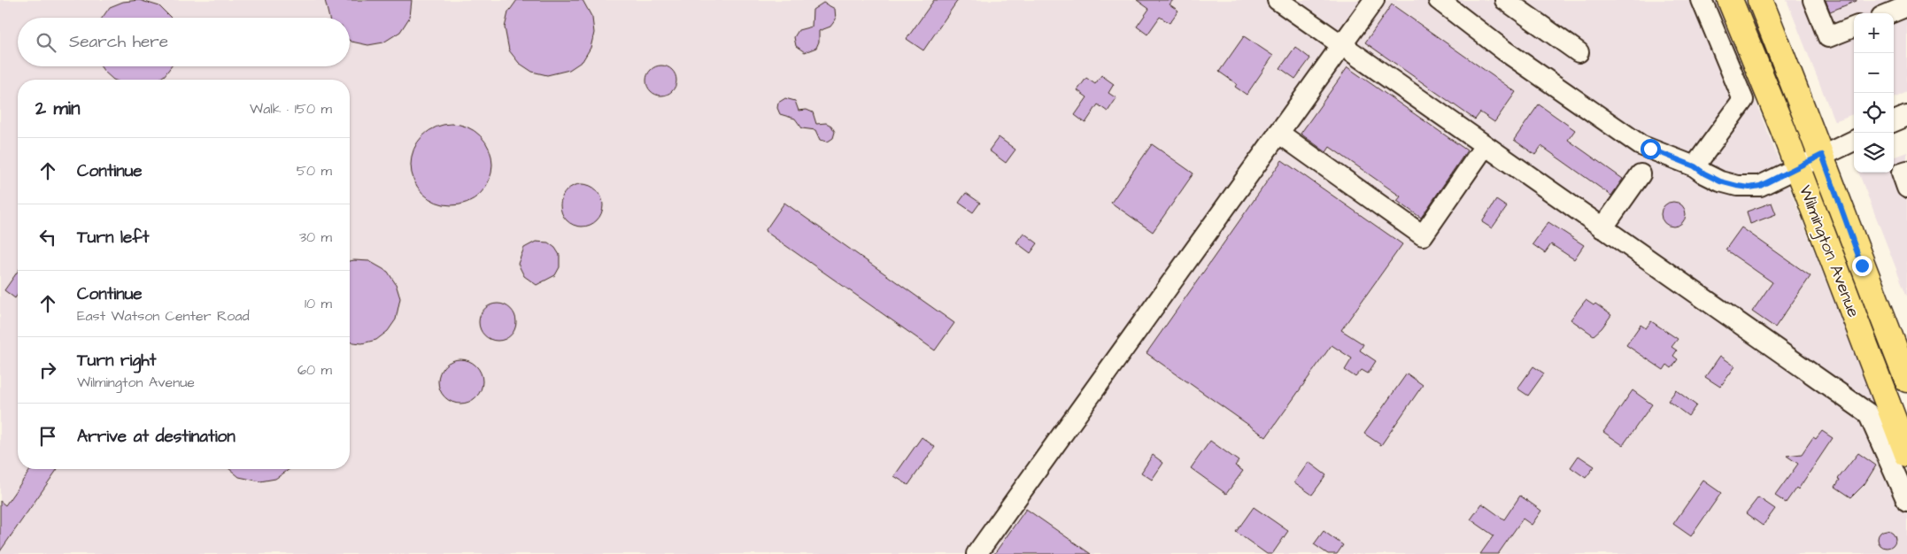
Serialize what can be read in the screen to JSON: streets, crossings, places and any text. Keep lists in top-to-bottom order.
{
  "streets": {
    "main road": ["Wilmington Avenue"]
  },
  "page": {
    "map_buttons": ["+", "−"],
    "search": "Search here",
    "heading": ["2 min", "Walk · 150 m"],
    "list": [
      ["Continue", "50 m"],
      ["Turn left", "30 m"],
      ["Continue", "East Watson Center Road", "10 m"],
      ["Turn right", "Wilmington Avenue", "60 m"],
      "Arrive at destination"
    ]
  }
}
